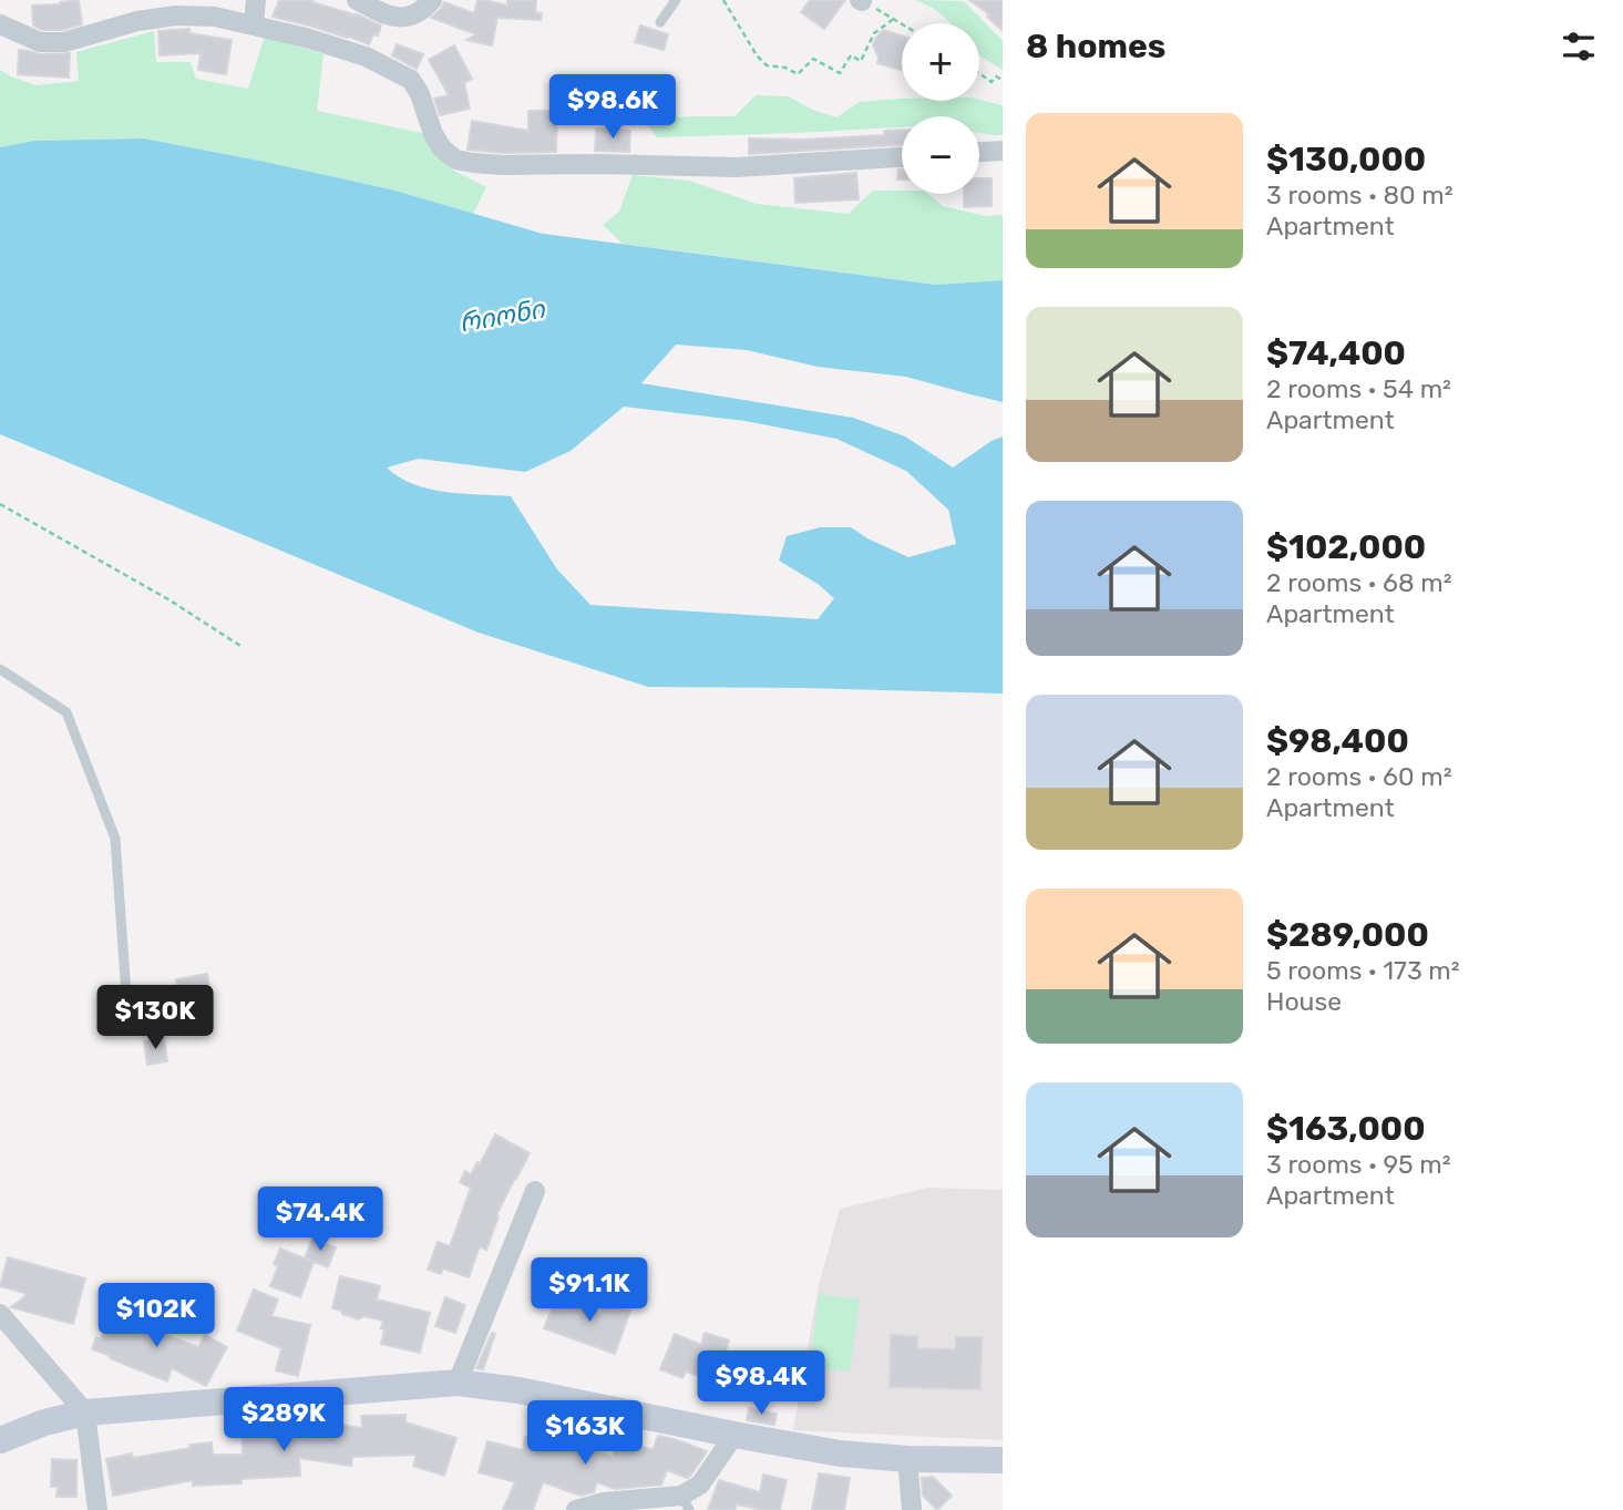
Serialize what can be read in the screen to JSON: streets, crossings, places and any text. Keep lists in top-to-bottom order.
{
  "water": ["რიონი"],
  "page": {
    "heading": "8 homes",
    "map_buttons": ["+", "−"],
    "price": [
      "$98.6K",
      "$130K",
      "$74.4K",
      "$91.1K",
      "$102K",
      "$98.4K",
      "$289K",
      "$163K"
    ],
    "list": [
      {
        "name": "$130,000",
        "note": "3 rooms · 80 m² · Apartment"
      },
      {
        "name": "$74,400",
        "note": "2 rooms · 54 m² · Apartment"
      },
      {
        "name": "$102,000",
        "note": "2 rooms · 68 m² · Apartment"
      },
      {
        "name": "$98,400",
        "note": "2 rooms · 60 m² · Apartment"
      },
      {
        "name": "$289,000",
        "note": "5 rooms · 173 m² · House"
      },
      {
        "name": "$163,000",
        "note": "3 rooms · 95 m² · Apartment"
      }
    ]
  }
}
